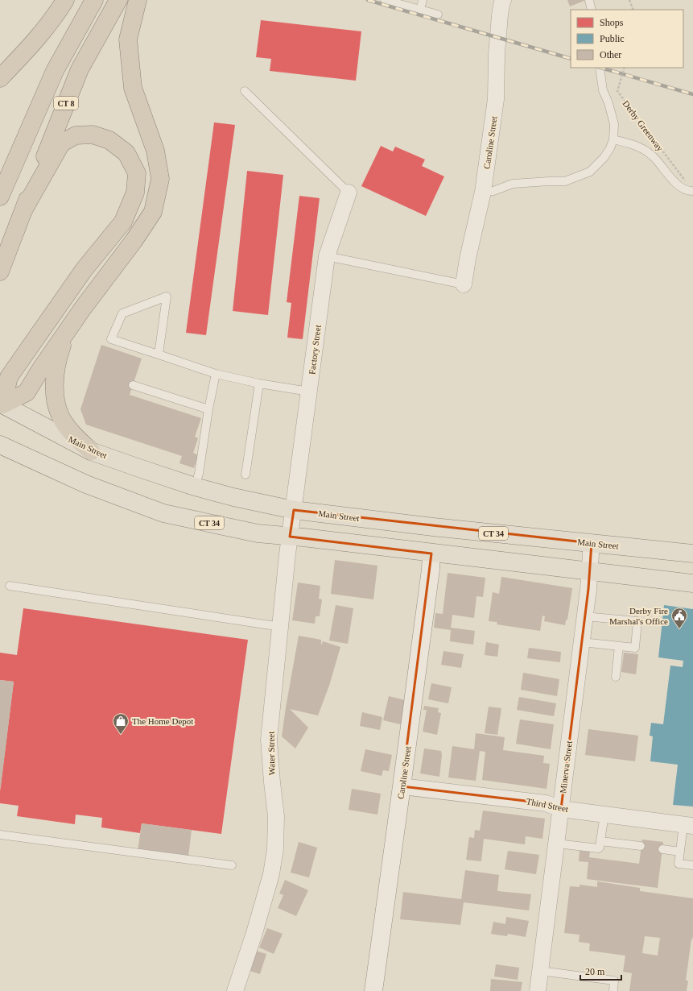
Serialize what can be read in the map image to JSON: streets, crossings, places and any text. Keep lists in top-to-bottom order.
{
  "streets": {
    "highway": ["CT 8"],
    "main road": ["Caroline Street", "Main Street", "CT 34"],
    "street": [
      "Factory Street",
      "Water Street",
      "Minerva Street",
      "Third Street"
    ],
    "path": ["Derby Greenway"]
  },
  "crossings": [
    ["Caroline Street", "CT 34"],
    ["Caroline Street", "Third Street"],
    ["Factory Street", "Main Street"],
    ["Factory Street", "Water Street"],
    ["Main Street", "Water Street"],
    ["Main Street", "Minerva Street"],
    ["CT 34", "Water Street"],
    ["CT 34", "Minerva Street"],
    ["Minerva Street", "Third Street"]
  ],
  "places": {
    "public building": ["Derby Fire Marshal's Office"],
    "shop": ["The Home Depot"]
  },
  "legend": ["Shops", "Public", "Other"],
  "scale_bar": "20 m"
}
